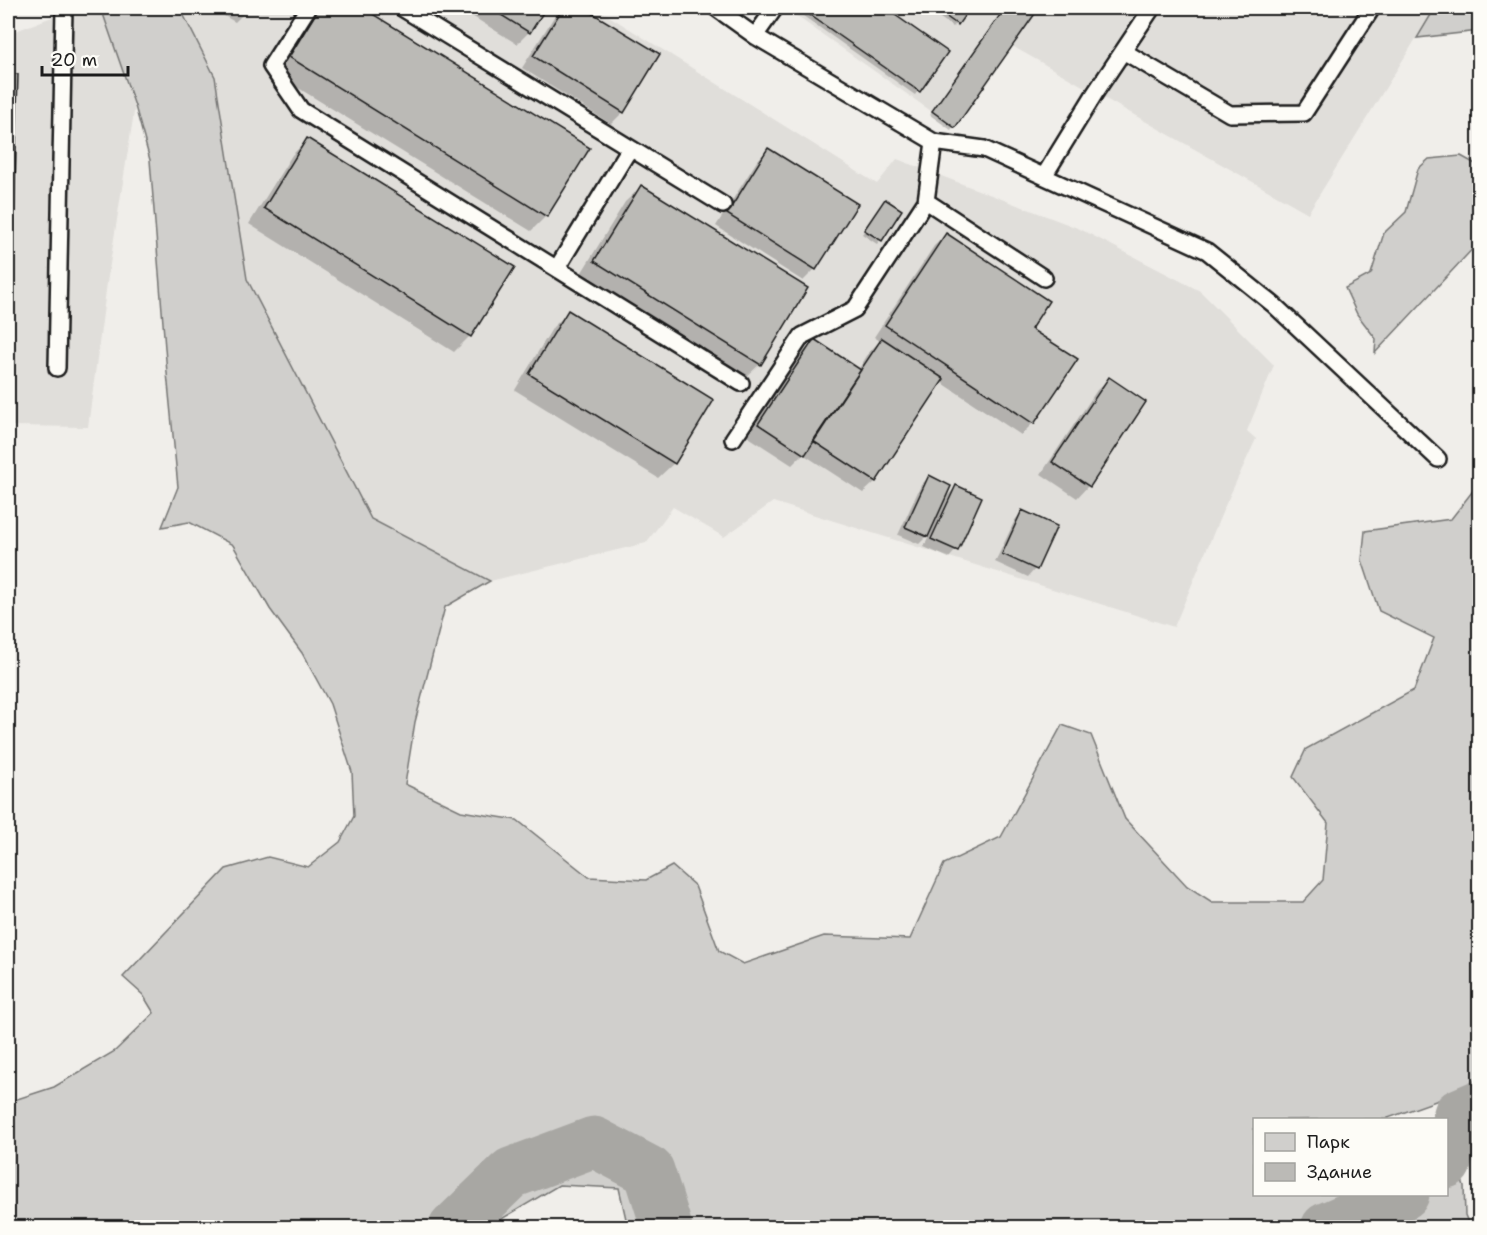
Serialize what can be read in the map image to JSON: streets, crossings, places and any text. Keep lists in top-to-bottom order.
{
  "legend": ["Парк", "Здание"],
  "scale_bar": "20 m"
}
